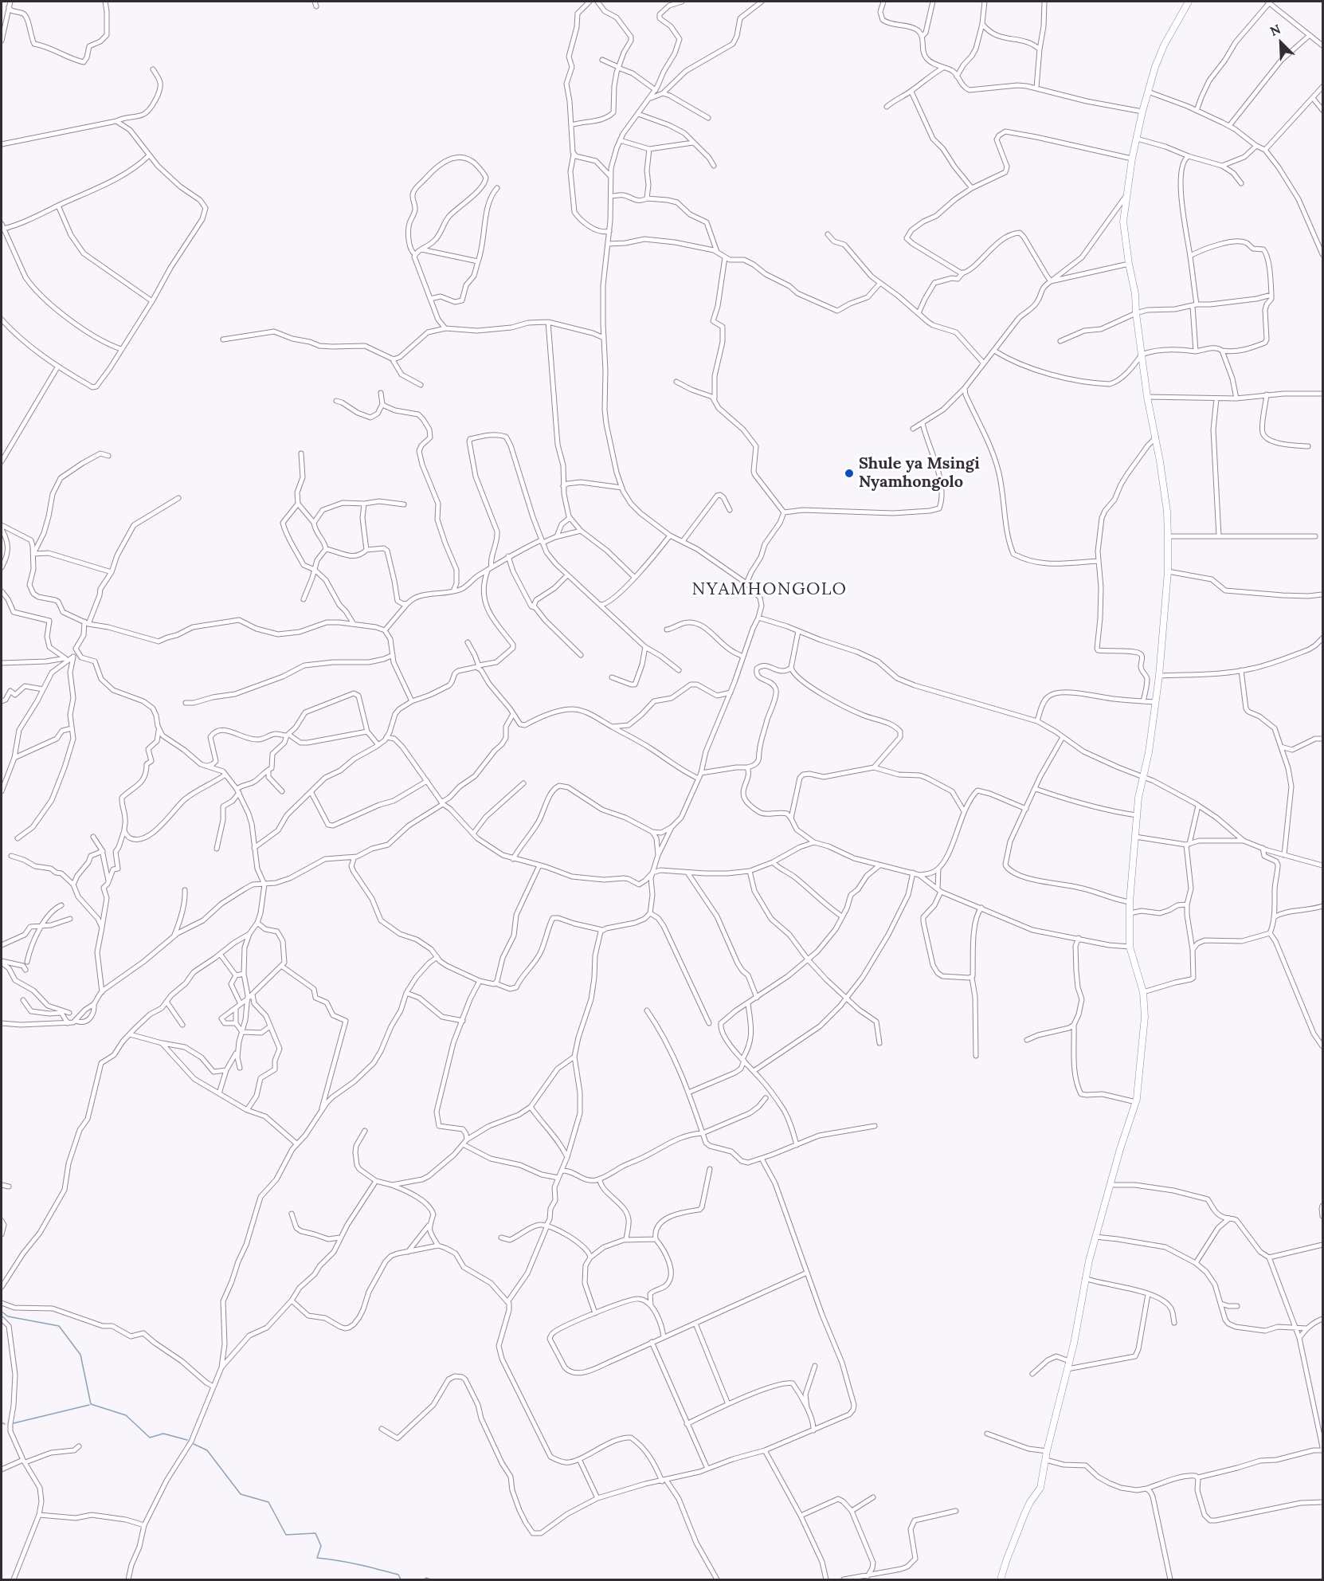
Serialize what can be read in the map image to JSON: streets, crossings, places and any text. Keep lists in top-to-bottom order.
{
  "districts": ["NYAMHONGOLO"],
  "places": ["Shule ya Msingi Nyamhongolo"],
  "north": "top left"
}
